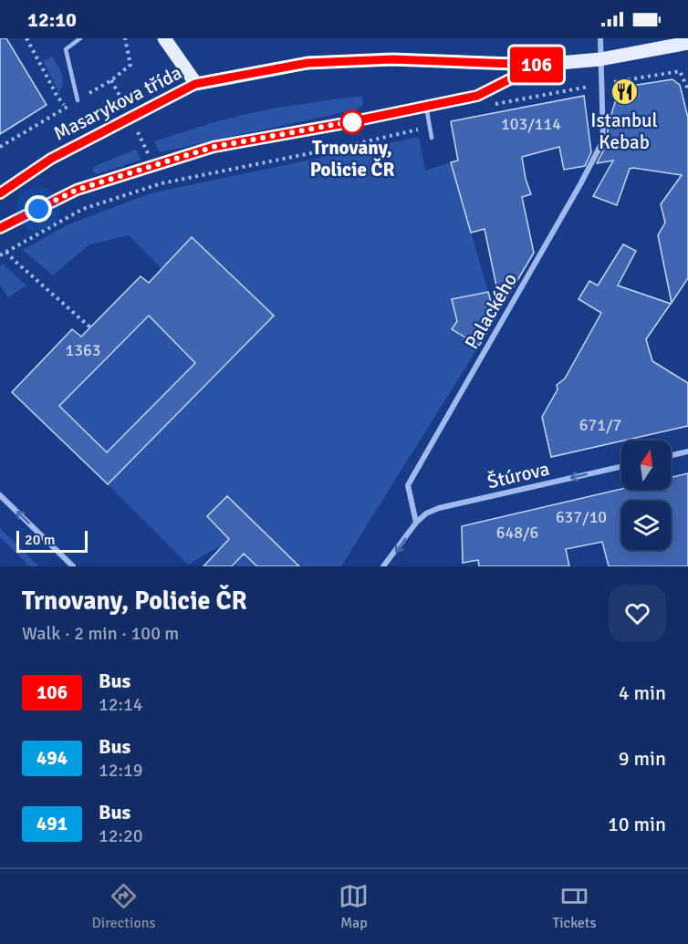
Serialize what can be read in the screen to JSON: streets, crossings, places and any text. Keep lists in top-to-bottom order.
{
  "streets": {
    "main road": ["Masarykova třída"],
    "street": ["Palackého", "Štúrova"]
  },
  "crossings": [
    ["Masarykova třída", "Palackého"],
    ["Palackého", "Štúrova"]
  ],
  "one_way": ["Štúrova"],
  "places": {
    "restaurant": ["Istanbul Kebab"],
    "other": ["Trnovany, Policie ČR"]
  },
  "lines": ["bus line 106"],
  "house_numbers": [
    "103/114",
    "1363",
    "671/7",
    "637/10",
    "648/6"
  ],
  "scale_bar": "20 m",
  "north": "top",
  "page": {
    "status": "12:10",
    "on_map": "106",
    "scale": "20 m",
    "heading": ["Trnovany, Policie ČR", "Walk · 2 min · 100 m"],
    "list": [
      {
        "mark": "106",
        "name": "Bus",
        "note": "12:14",
        "value": "4 min"
      },
      {
        "mark": "494",
        "name": "Bus",
        "note": "12:19",
        "value": "9 min"
      },
      {
        "mark": "491",
        "name": "Bus",
        "note": "12:20",
        "value": "10 min"
      }
    ],
    "tabs": ["Directions", "Map", "Tickets"]
  }
}
